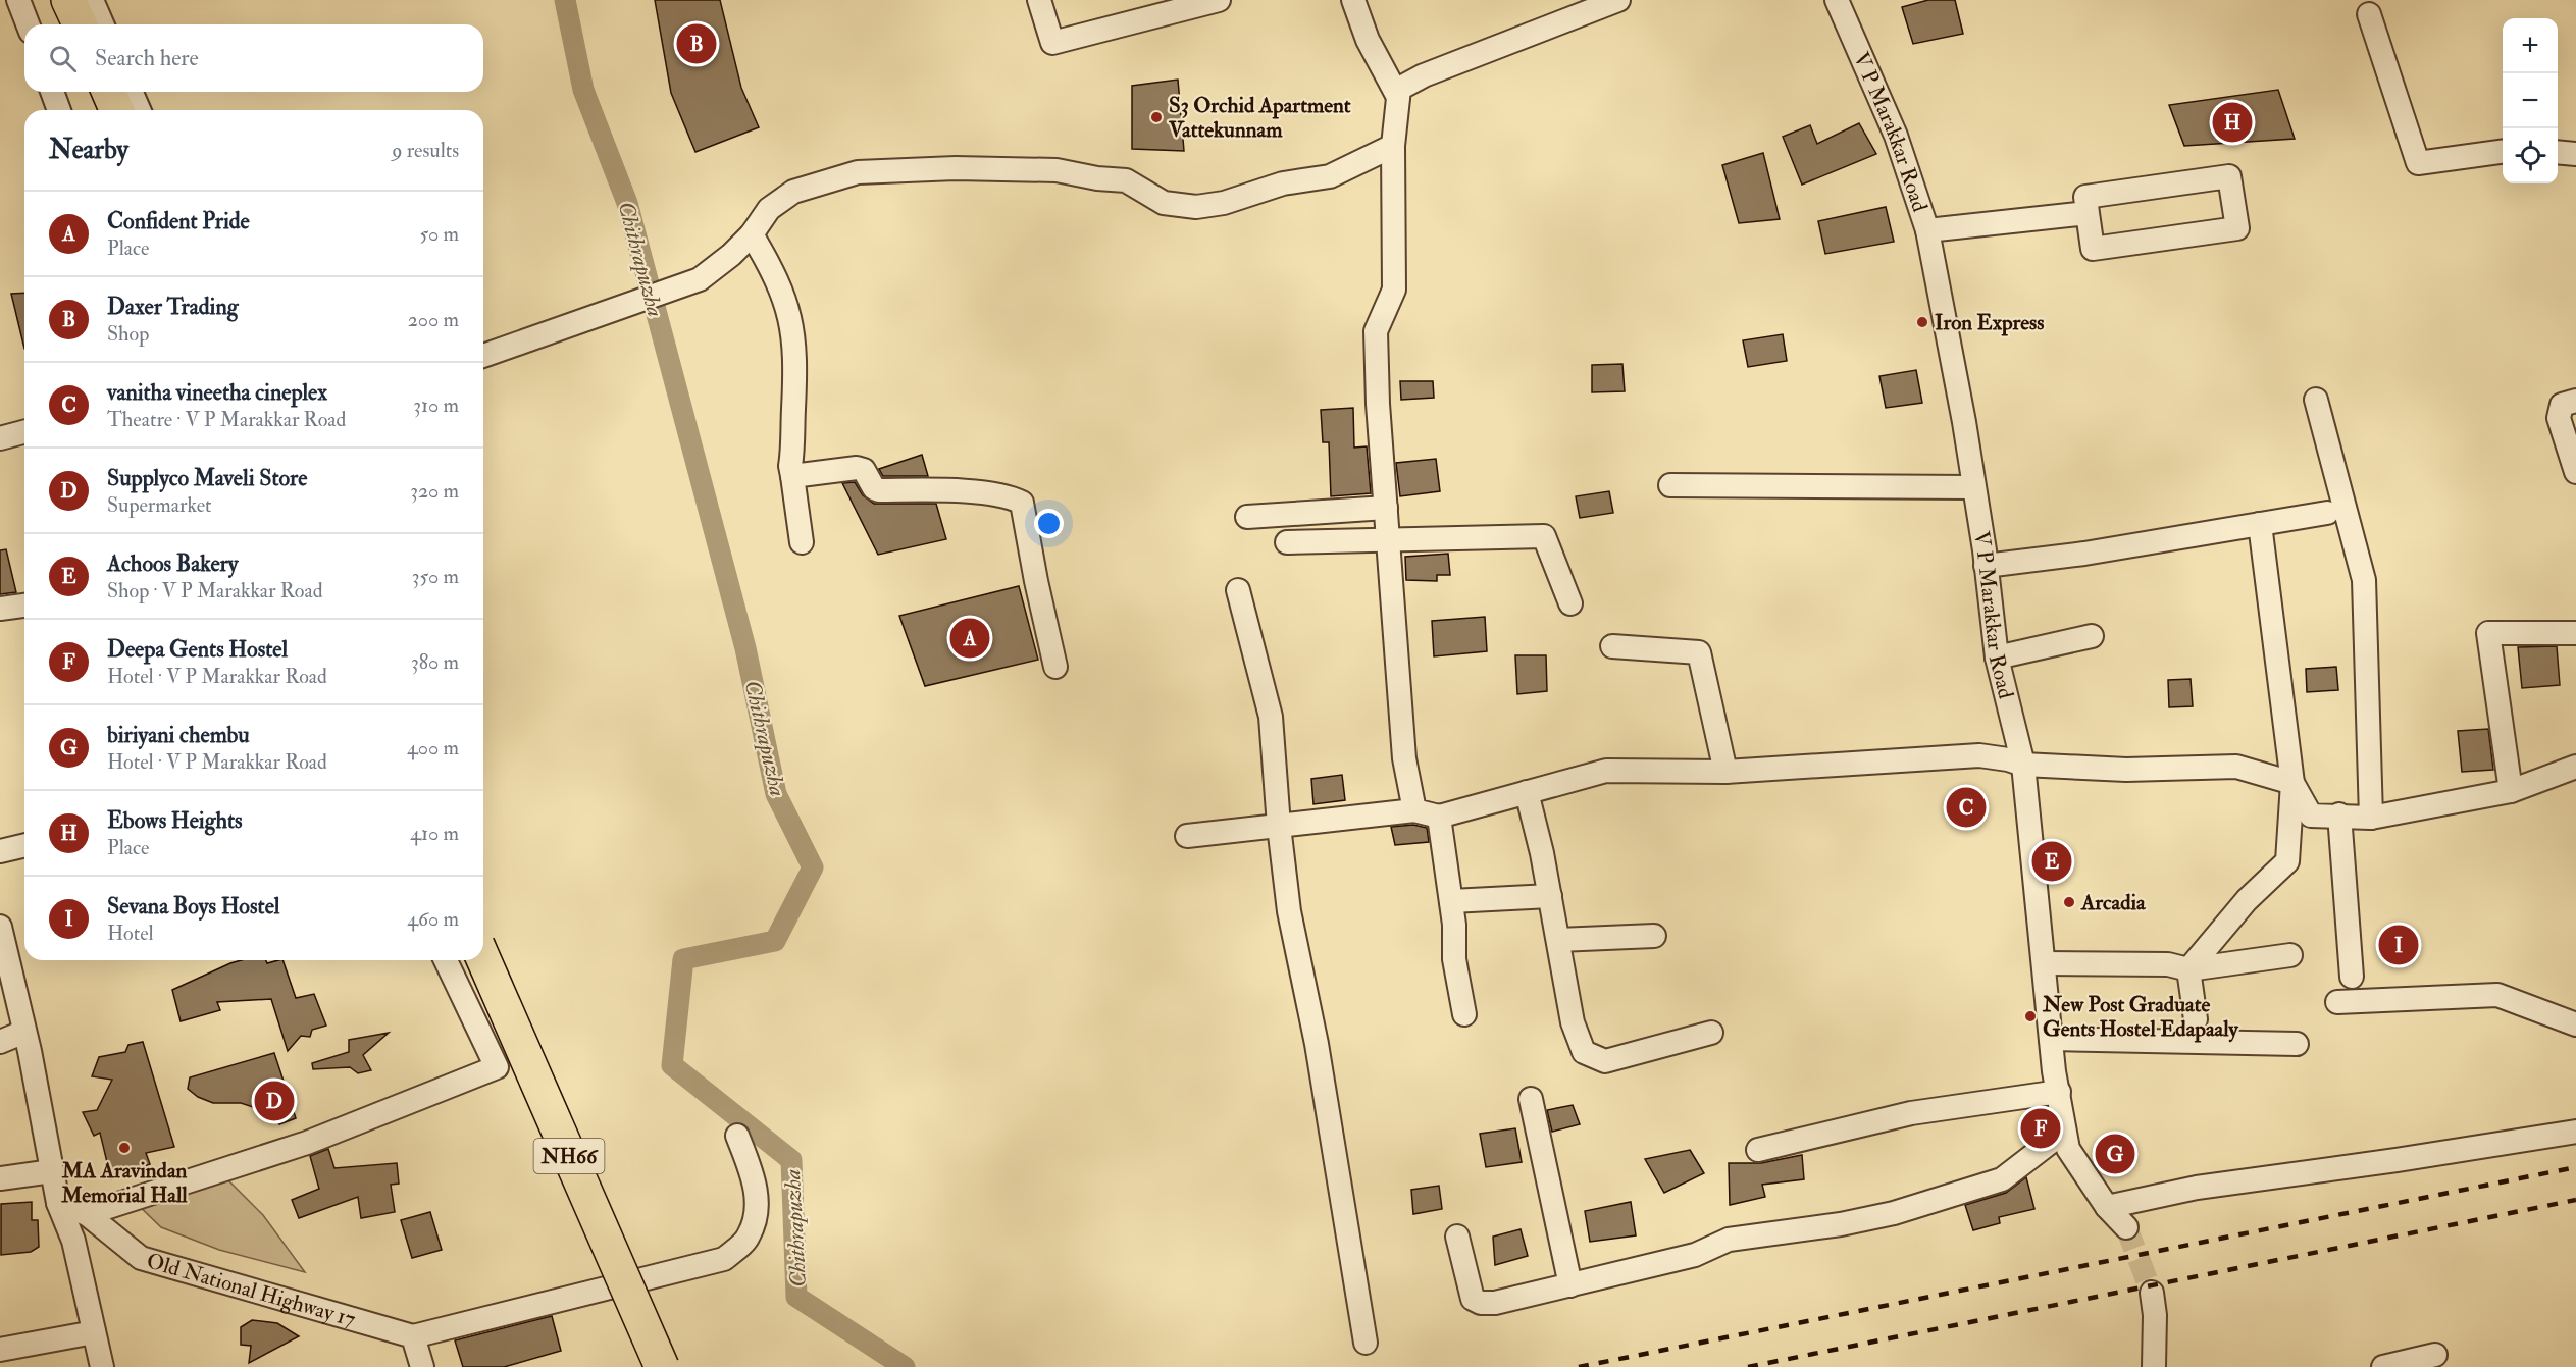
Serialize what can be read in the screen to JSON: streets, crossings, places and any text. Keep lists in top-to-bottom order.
{
  "streets": {
    "highway": ["NH66"],
    "street": ["V P Marakkar Road", "Old National Highway 17"]
  },
  "water": ["Chithrapuzha"],
  "places": [
    "S3 Orchid Apartment Vattekunnam",
    "Iron Express",
    "Arcadia",
    "New Post Graduate Gents Hostel Edapaaly",
    "MA Aravindan Memorial Hall"
  ],
  "page": {
    "map_buttons": ["+", "−"],
    "pins": [
      "B",
      "H",
      "A",
      "C",
      "E",
      "I",
      "D",
      "F",
      "G"
    ],
    "search": "Search here",
    "heading": ["Nearby", "9 results"],
    "list": [
      {
        "mark": "A",
        "name": "Confident Pride",
        "note": "Place",
        "value": "50 m"
      },
      {
        "mark": "B",
        "name": "Daxer Trading",
        "note": "Shop",
        "value": "200 m"
      },
      {
        "mark": "C",
        "name": "vanitha vineetha cineplex",
        "note": "Theatre · V P Marakkar Road",
        "value": "310 m"
      },
      {
        "mark": "D",
        "name": "Supplyco Maveli Store",
        "note": "Supermarket",
        "value": "320 m"
      },
      {
        "mark": "E",
        "name": "Achoos Bakery",
        "note": "Shop · V P Marakkar Road",
        "value": "350 m"
      },
      {
        "mark": "F",
        "name": "Deepa Gents Hostel",
        "note": "Hotel · V P Marakkar Road",
        "value": "380 m"
      },
      {
        "mark": "G",
        "name": "biriyani chembu",
        "note": "Hotel · V P Marakkar Road",
        "value": "400 m"
      },
      {
        "mark": "H",
        "name": "Ebows Heights",
        "note": "Place",
        "value": "410 m"
      },
      {
        "mark": "I",
        "name": "Sevana Boys Hostel",
        "note": "Hotel",
        "value": "460 m"
      }
    ]
  }
}
